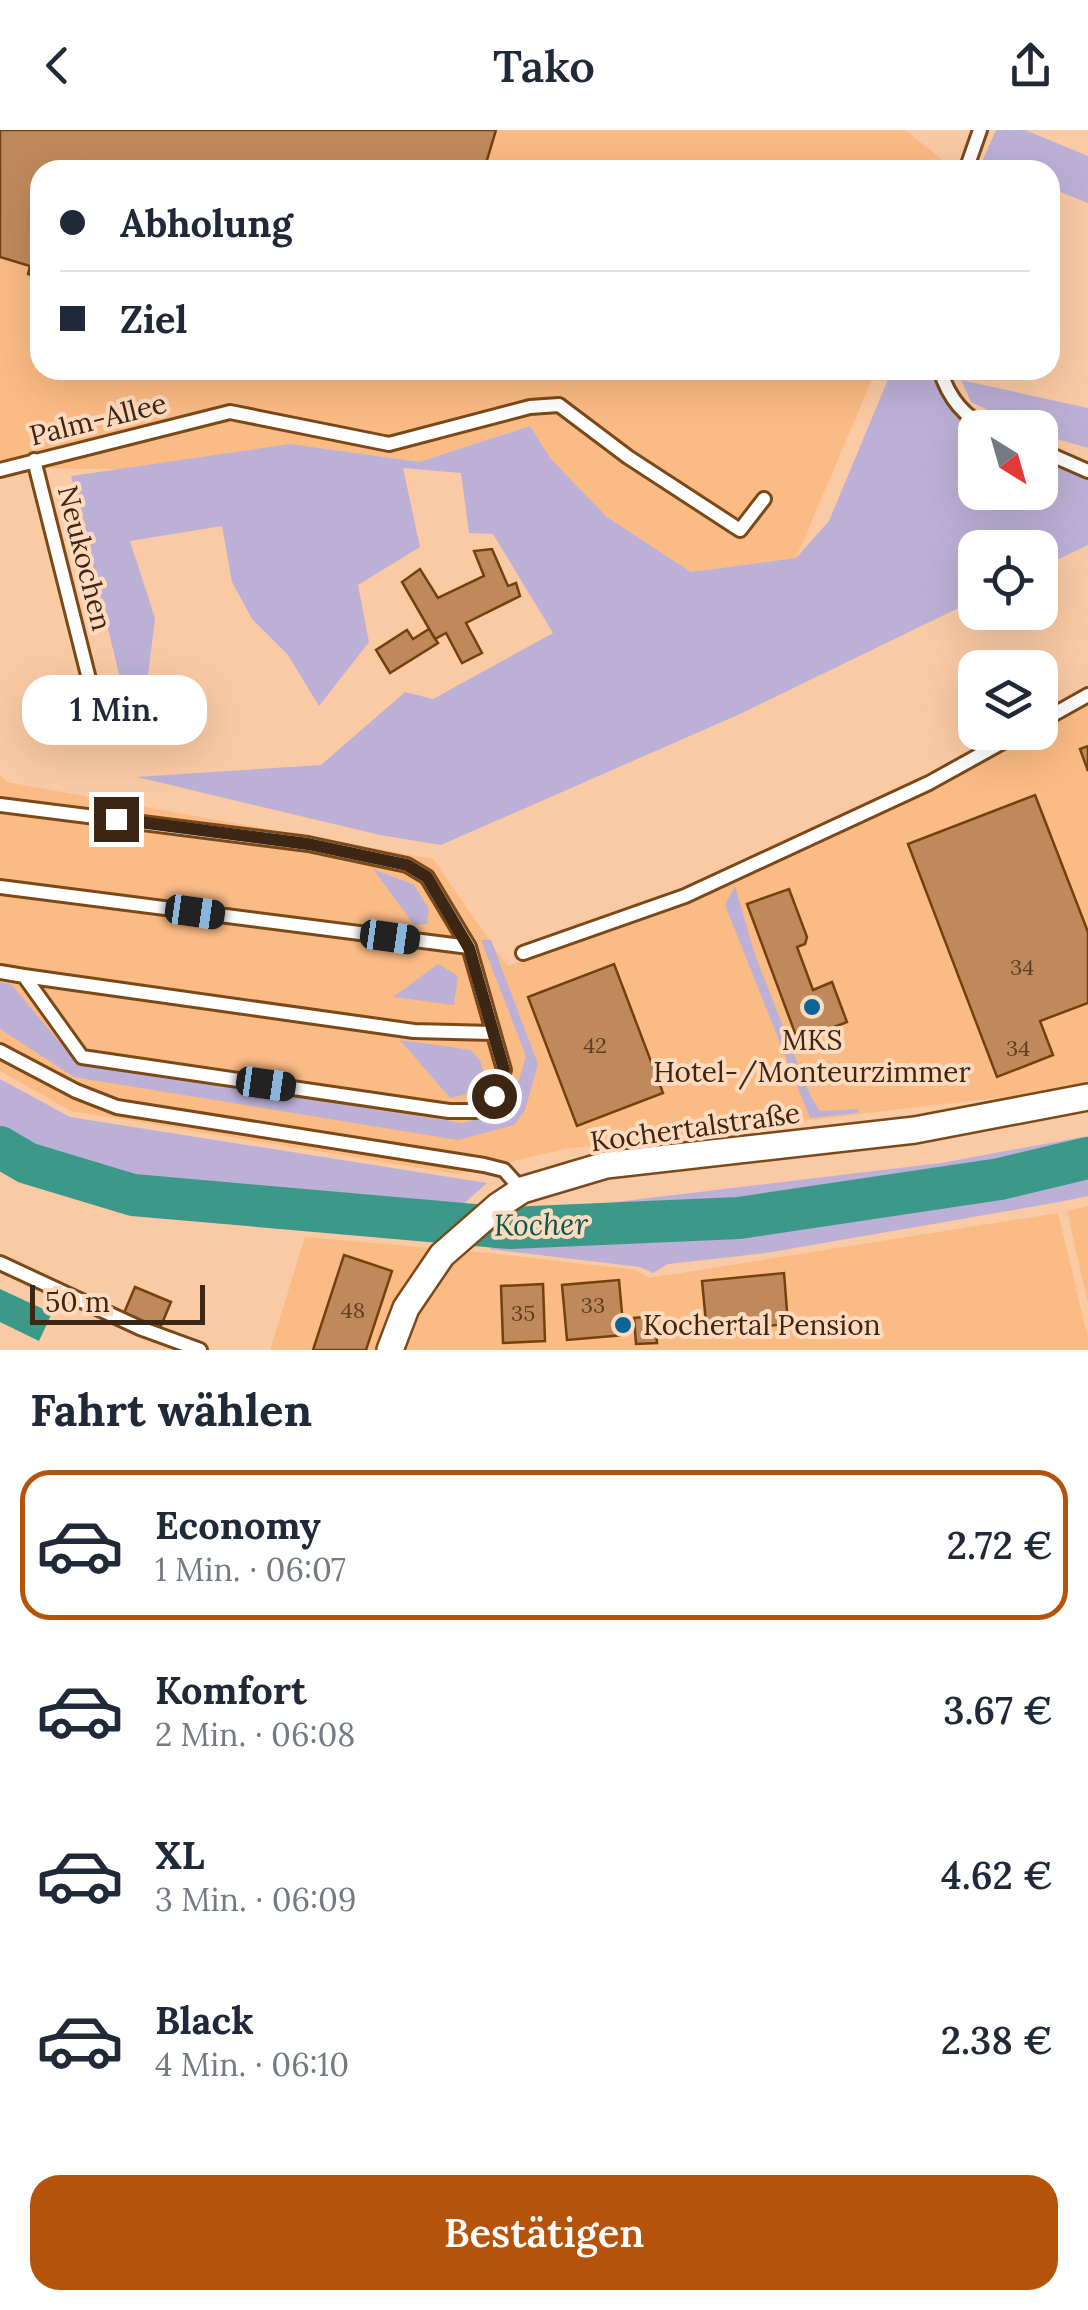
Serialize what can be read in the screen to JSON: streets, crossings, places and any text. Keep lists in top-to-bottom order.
{
  "streets": {
    "street": ["Kochertalstraße"],
    "lane": ["Palm-Allee", "Neukochen"]
  },
  "crossings": [
    ["Palm-Allee", "Neukochen"]
  ],
  "water": ["Kocher"],
  "places": ["MKS Hotel-/Monteurzimmer", "Kochertal Pension"],
  "house_numbers": [
    "34",
    "42",
    "34",
    "33",
    "48",
    "35"
  ],
  "scale_bar": "50 m",
  "north": "bottom right",
  "page": {
    "header": "Tako",
    "banner": ["Abholung", "Ziel"],
    "bubble": "1 Min.",
    "scale": "50 m",
    "heading": "Fahrt wählen",
    "list": [
      {
        "name": "Economy",
        "note": "1 Min. · 06:07",
        "value": "2.72 €"
      },
      {
        "name": "Komfort",
        "note": "2 Min. · 06:08",
        "value": "3.67 €"
      },
      {
        "name": "XL",
        "note": "3 Min. · 06:09",
        "value": "4.62 €"
      },
      {
        "name": "Black",
        "note": "4 Min. · 06:10",
        "value": "2.38 €"
      }
    ],
    "buttons": "Bestätigen"
  }
}
